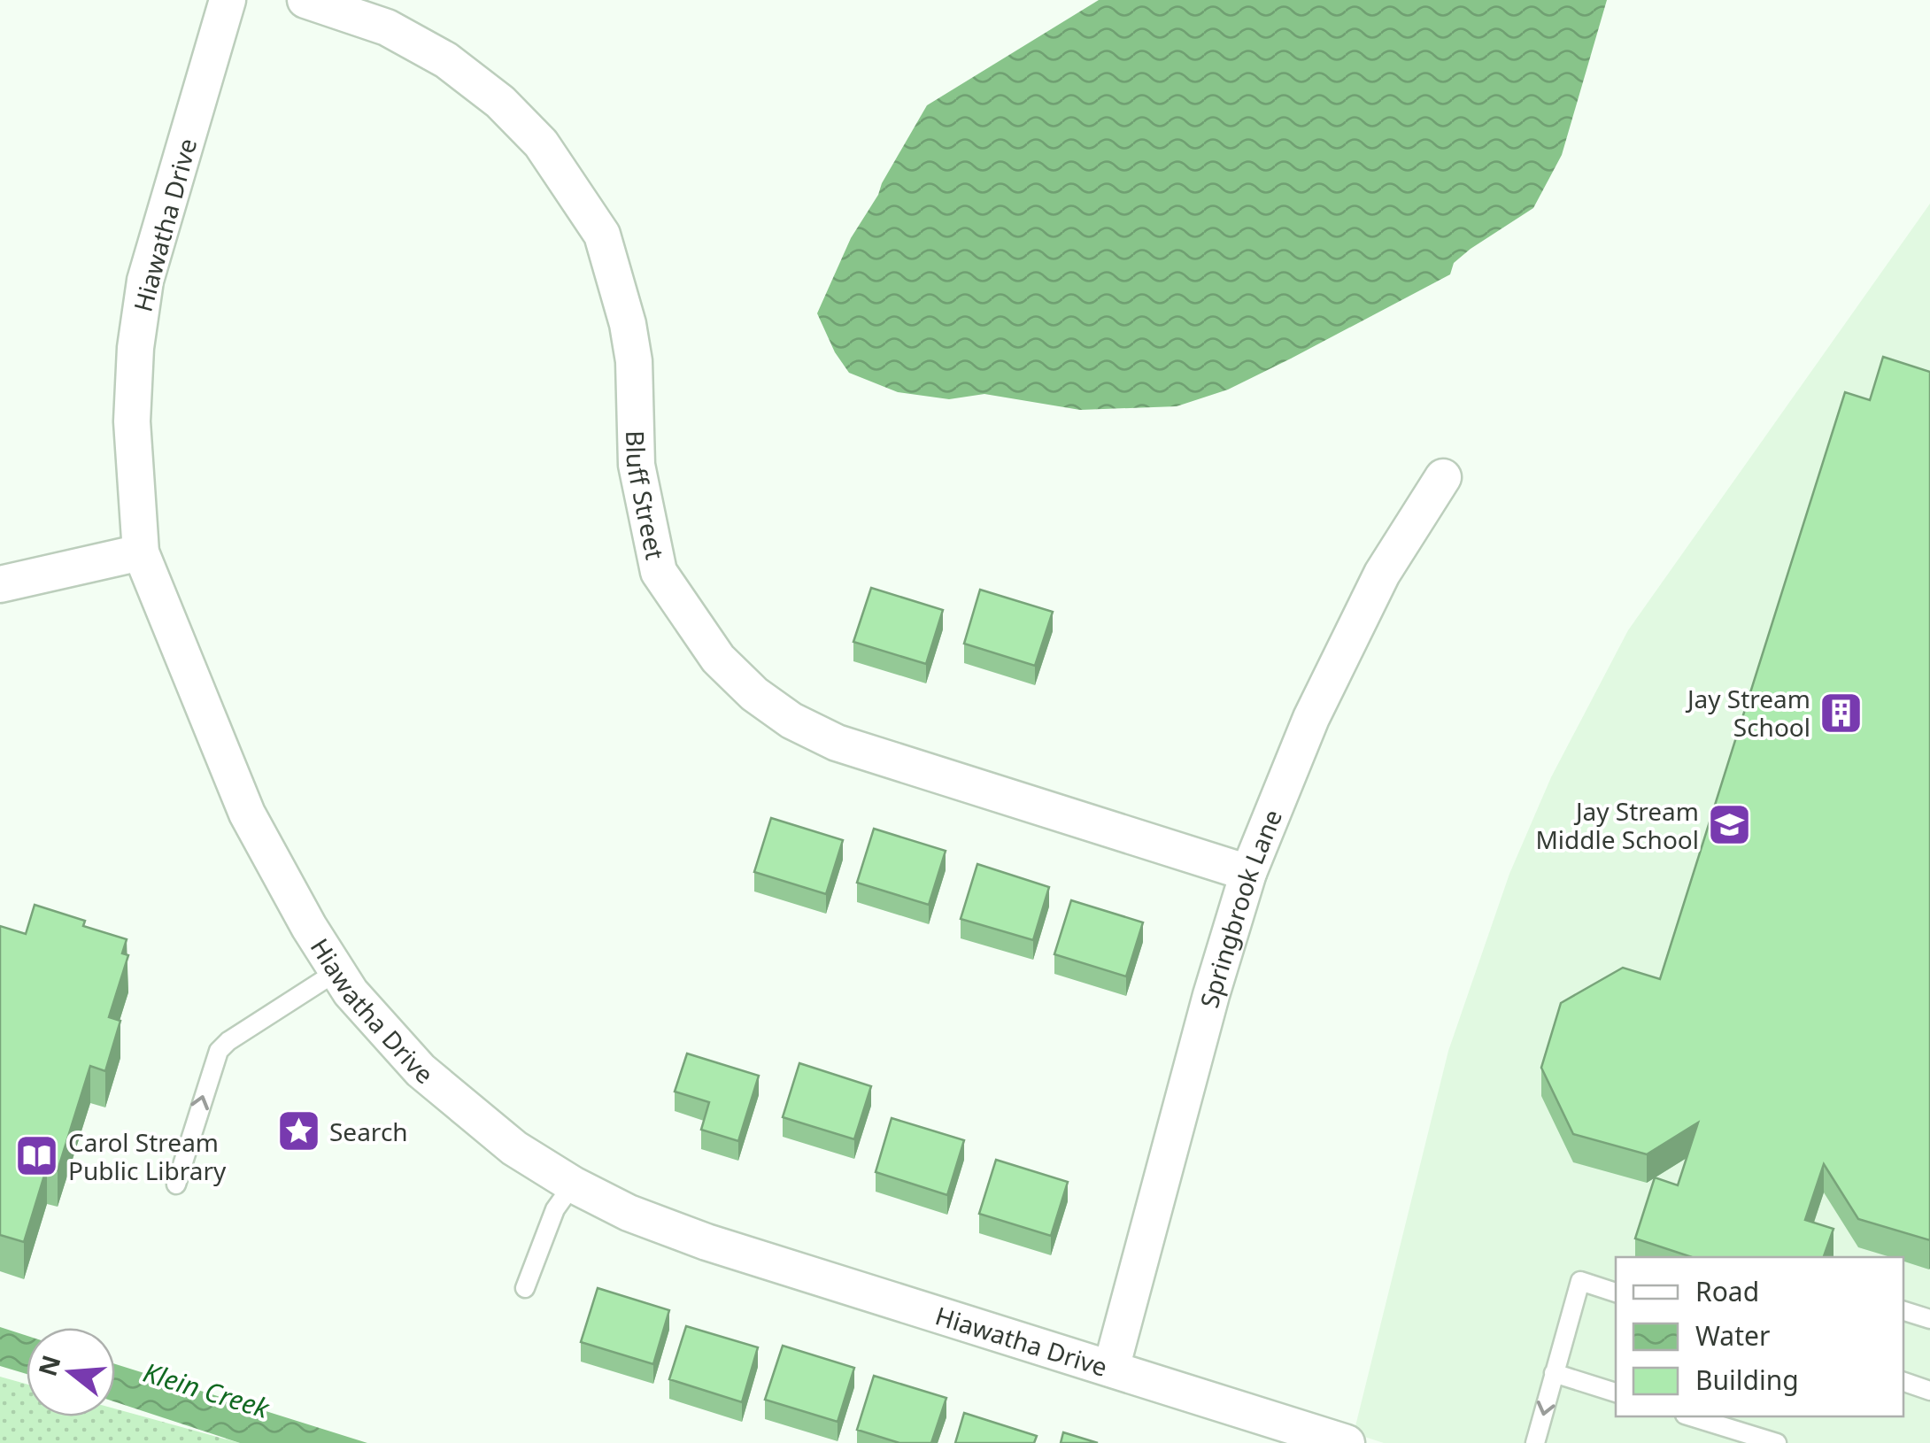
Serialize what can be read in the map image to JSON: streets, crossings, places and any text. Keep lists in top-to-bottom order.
{
  "streets": {
    "street": ["Hiawatha Drive", "Bluff Street", "Springbrook Lane"]
  },
  "crossings": [
    ["Hiawatha Drive", "Springbrook Lane"],
    ["Bluff Street", "Springbrook Lane"]
  ],
  "water": ["Klein Creek"],
  "places": {
    "building": ["Jay Stream School"],
    "school or university": ["Jay Stream Middle School"],
    "place": ["Search"],
    "library": ["Carol Stream Public Library"]
  },
  "legend": ["Road", "Water", "Building"],
  "north": "left"
}
